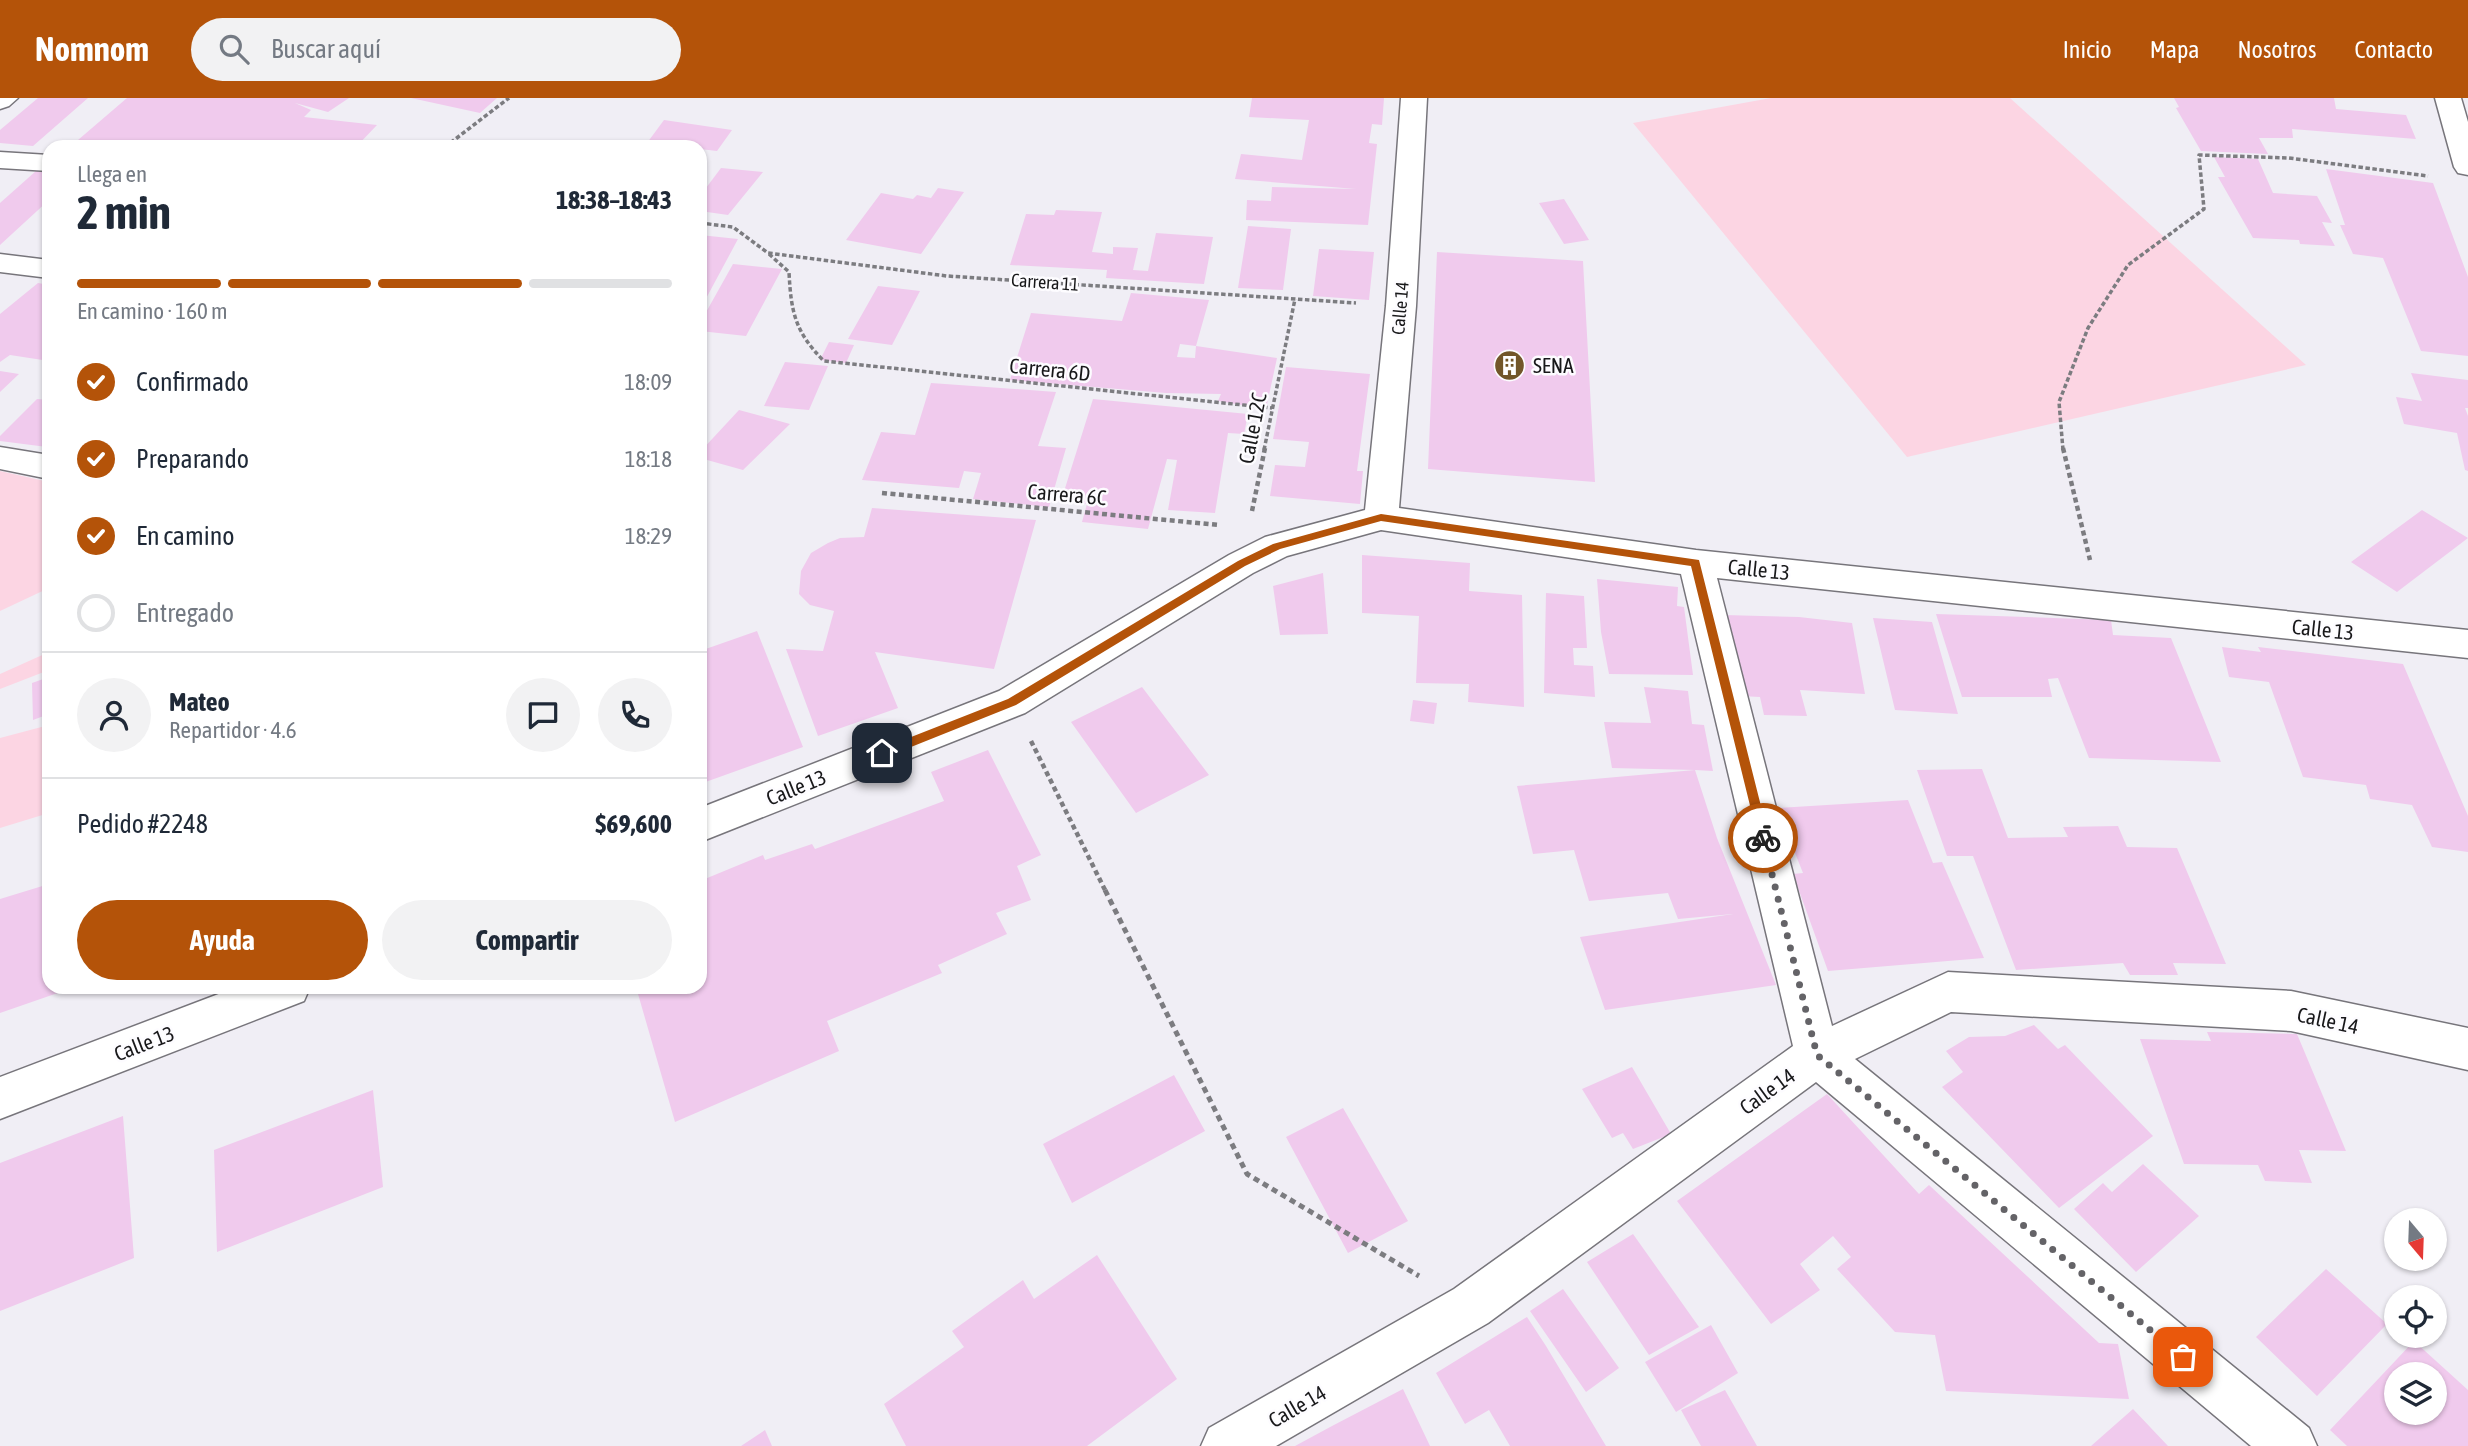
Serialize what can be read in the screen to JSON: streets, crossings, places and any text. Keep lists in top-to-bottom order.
{
  "streets": {
    "street": ["Calle 14", "Calle 13"],
    "path": [
      "Carrera 11",
      "Carrera 6D",
      "Calle 12C",
      "Carrera 6C"
    ]
  },
  "crossings": [
    ["Carrera 11", "Calle 14"],
    ["Carrera 11", "Carrera 6D"],
    ["Carrera 11", "Calle 12C"],
    ["Calle 14", "Calle 13"],
    ["Carrera 6D", "Calle 12C"],
    ["Calle 12C", "Carrera 6C"],
    ["Calle 12C", "Calle 13"]
  ],
  "places": {
    "building": ["SENA"]
  },
  "north": "bottom",
  "page": {
    "header": "Nomnom",
    "search": "Buscar aquí",
    "nav": [
      "Inicio",
      "Mapa",
      "Nosotros",
      "Contacto"
    ],
    "heading": ["2 min", "Llega en", "18:38–18:43"],
    "panel": [
      "Mateo",
      "Repartidor · 4.6",
      "Pedido #2248",
      "$69,600"
    ],
    "bar": "En camino · 160 m",
    "list": [
      ["Confirmado", "18:09"],
      ["Preparando", "18:18"],
      ["En camino", "18:29"],
      "Entregado"
    ],
    "buttons": ["Ayuda", "Compartir"]
  }
}
